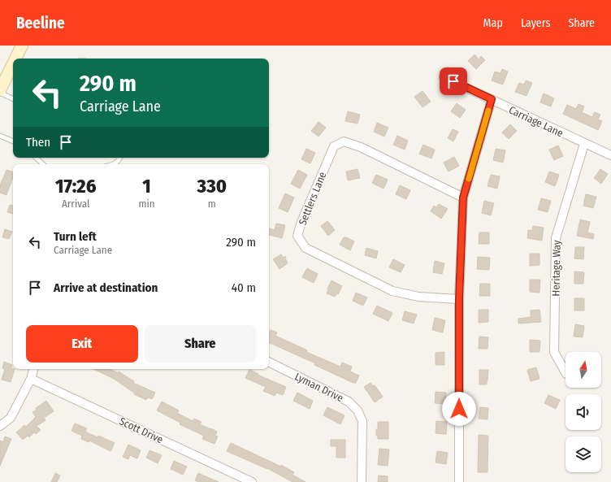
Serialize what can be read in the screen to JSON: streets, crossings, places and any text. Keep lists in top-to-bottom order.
{
  "streets": {
    "street": [
      "Carriage Lane",
      "Settlers Lane",
      "Heritage Way",
      "Lyman Drive",
      "Scott Drive"
    ]
  },
  "crossings": [
    ["Carriage Lane", "Heritage Way"]
  ],
  "north": "top",
  "page": {
    "header": "Beeline",
    "nav": ["Map", "Layers", "Share"],
    "turn": ["290 m", "Carriage Lane"],
    "then": "Then",
    "eta": [
      "17:26",
      "Arrival",
      "1",
      "min",
      "330",
      "m"
    ],
    "list": [
      {
        "name": "Turn left",
        "note": "Carriage Lane",
        "value": "290 m"
      },
      {
        "name": "Arrive at destination",
        "value": "40 m"
      }
    ],
    "buttons": ["Exit", "Share"]
  }
}
